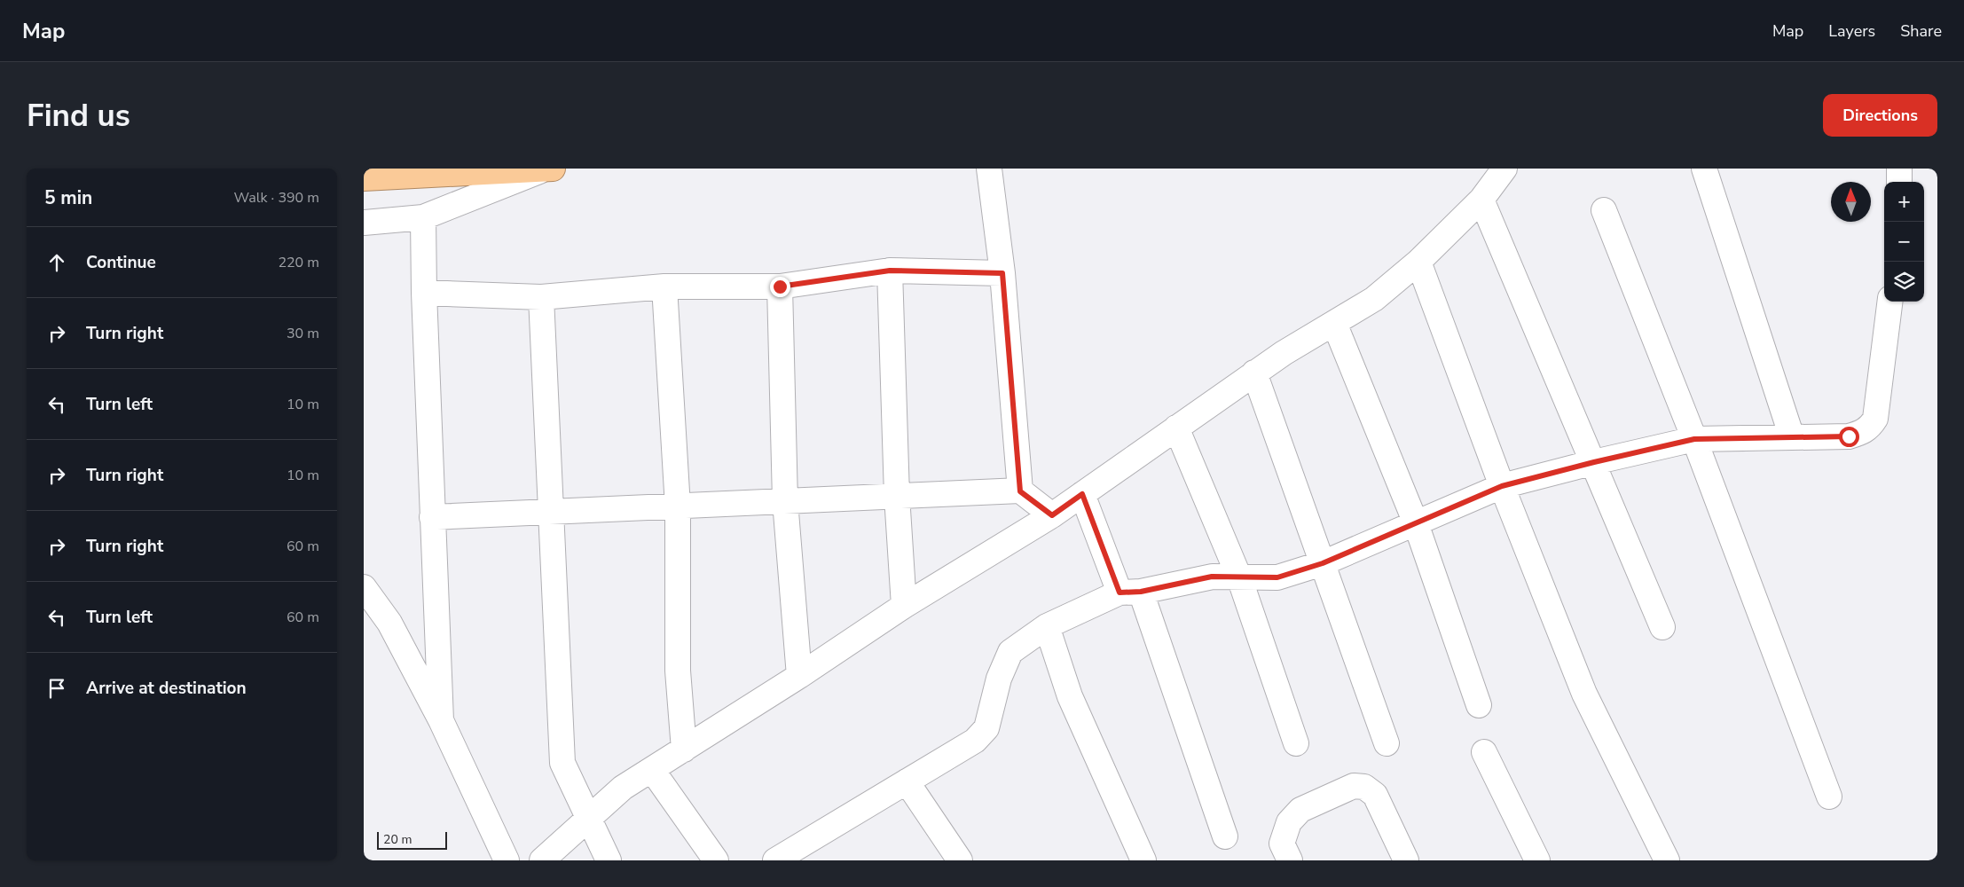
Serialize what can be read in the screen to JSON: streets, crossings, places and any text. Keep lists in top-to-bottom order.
{
  "scale_bar": "20 m",
  "north": "top",
  "page": {
    "header": "Map",
    "nav": ["Map", "Layers", "Share"],
    "buttons": "Directions",
    "title": "Find us",
    "heading": ["5 min", "Walk · 390 m"],
    "map_buttons": ["+", "−"],
    "list": [
      ["Continue", "220 m"],
      ["Turn right", "30 m"],
      ["Turn left", "10 m"],
      ["Turn right", "10 m"],
      ["Turn right", "60 m"],
      ["Turn left", "60 m"],
      "Arrive at destination"
    ],
    "scale": "20 m"
  }
}
